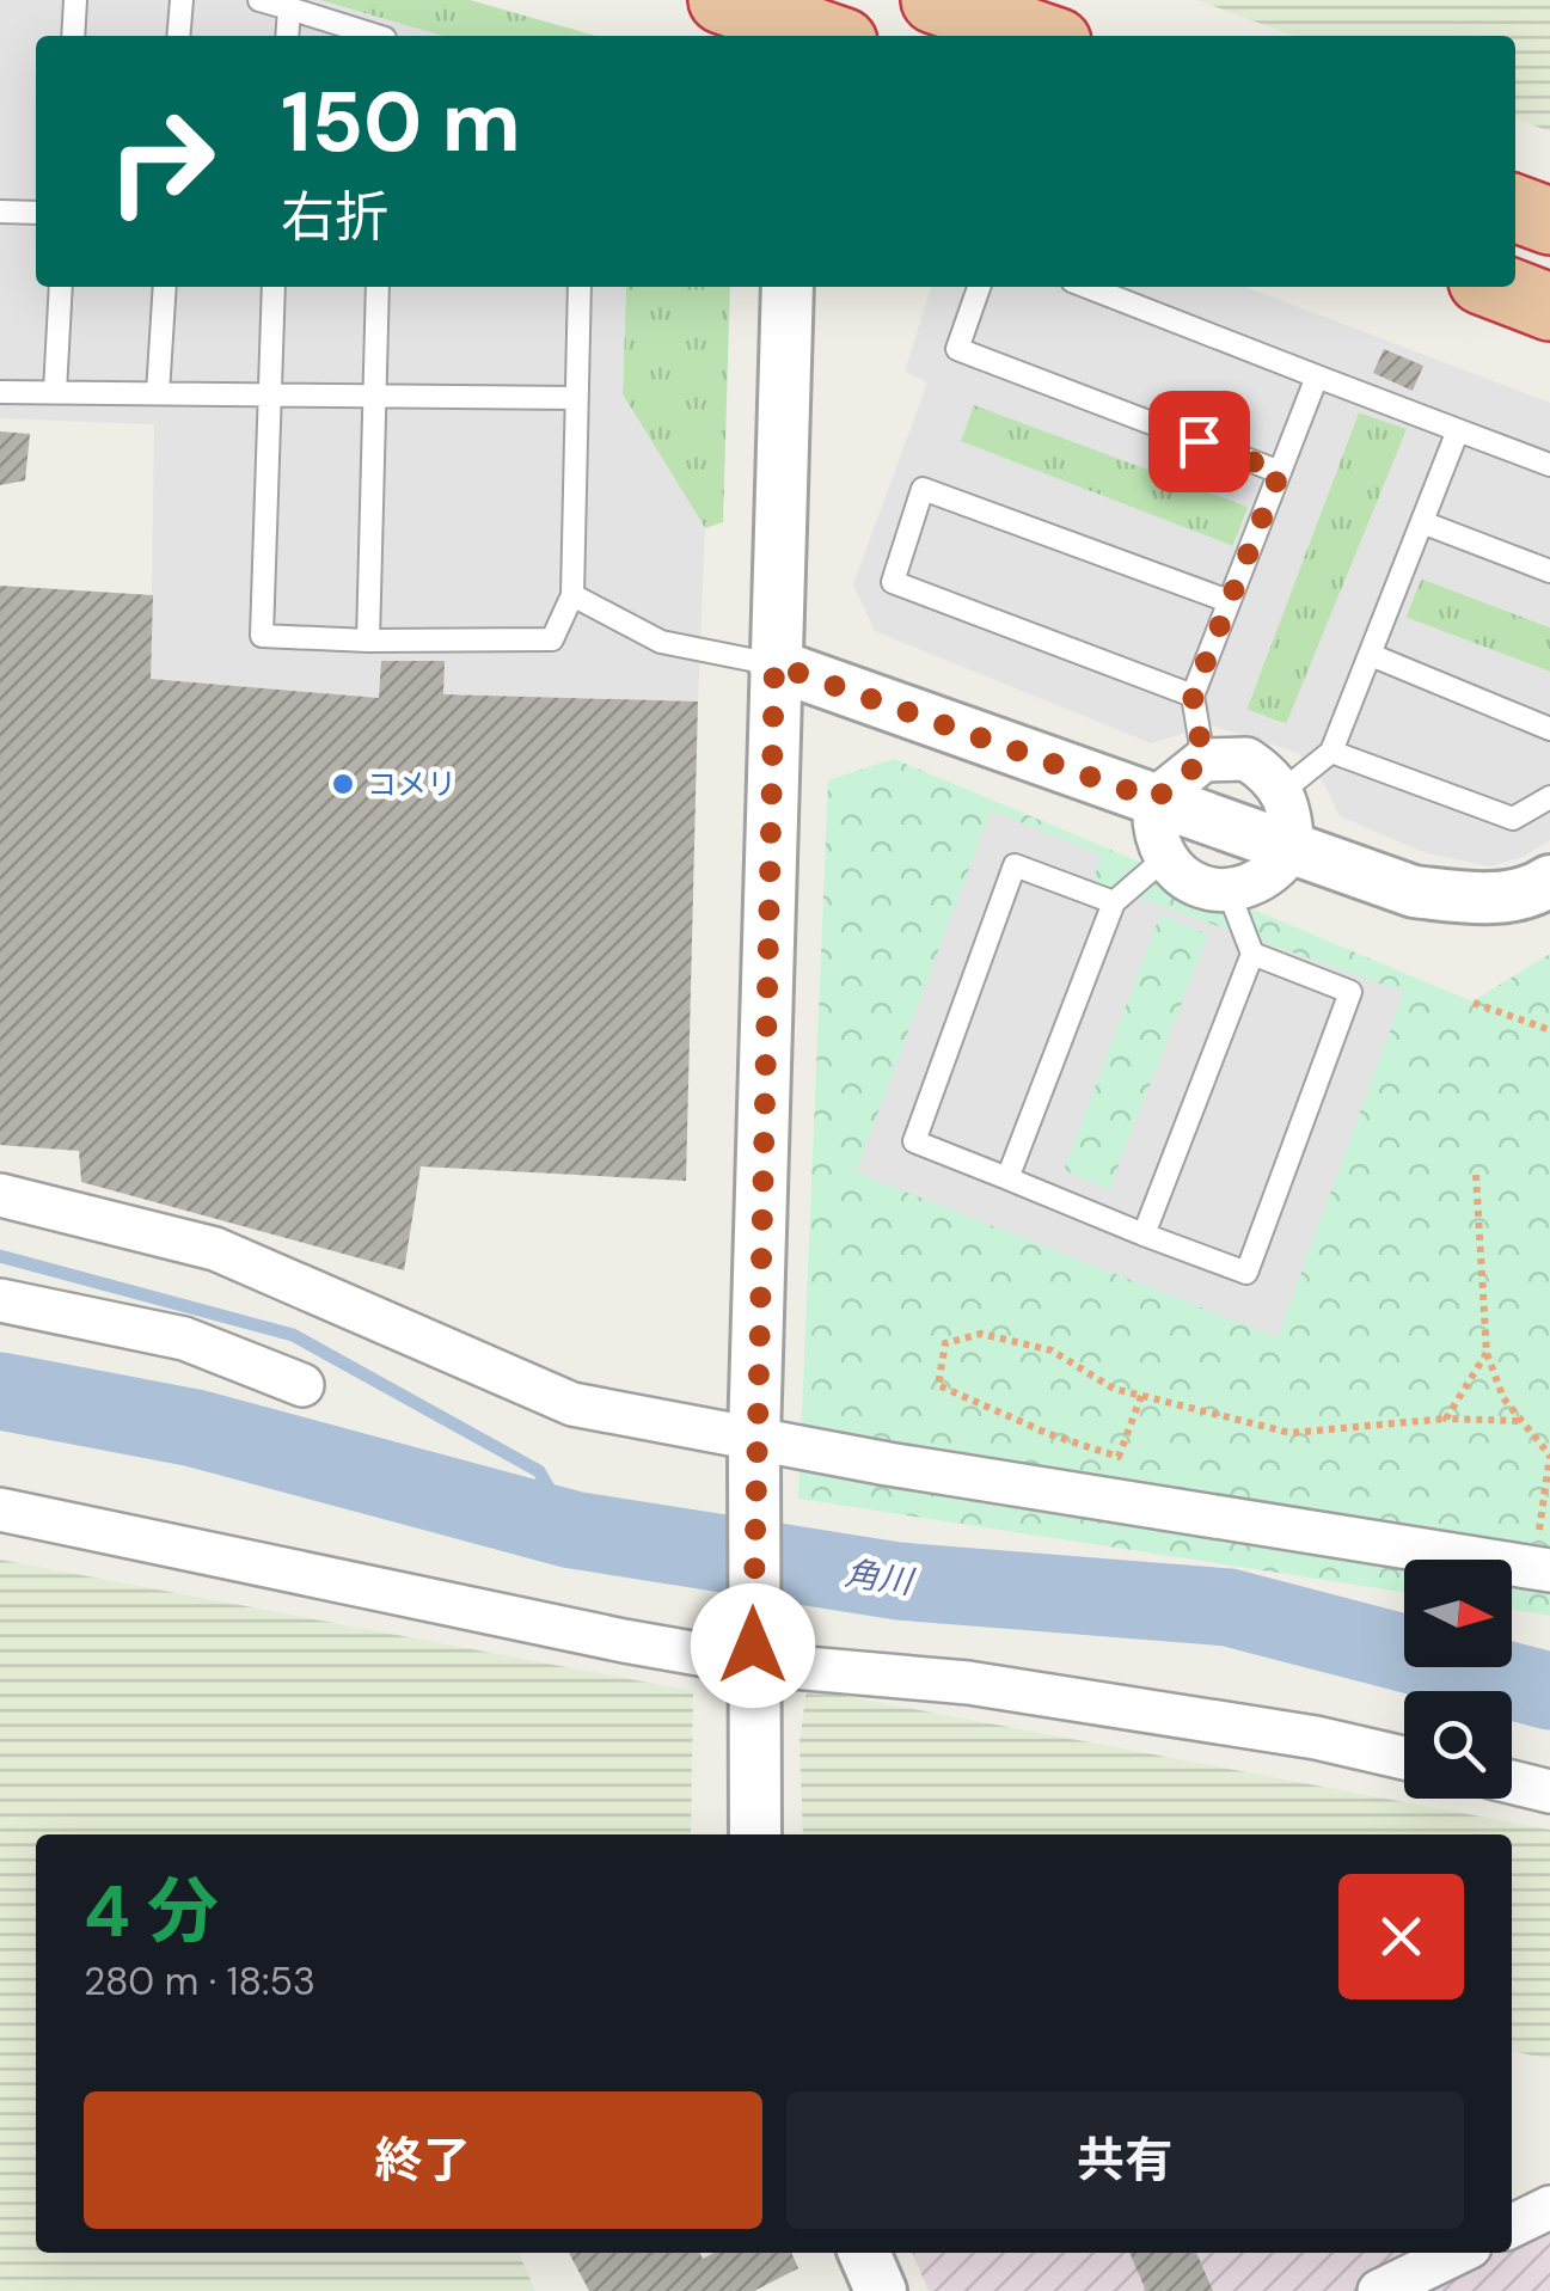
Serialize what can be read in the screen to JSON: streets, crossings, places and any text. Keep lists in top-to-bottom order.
{
  "water": ["角川"],
  "places": ["コメリ"],
  "north": "right",
  "page": {
    "turn": ["150 m", "右折"],
    "heading": ["4 分", "280 m · 18:53"],
    "buttons": ["終了", "共有"]
  }
}
